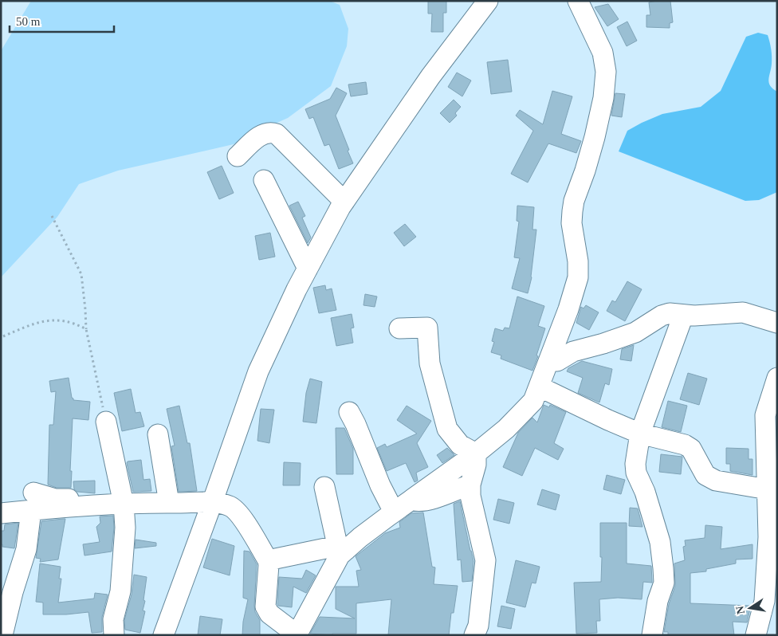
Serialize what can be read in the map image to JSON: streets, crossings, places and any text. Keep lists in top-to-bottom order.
{
  "scale_bar": "50 m",
  "north": "left"
}
